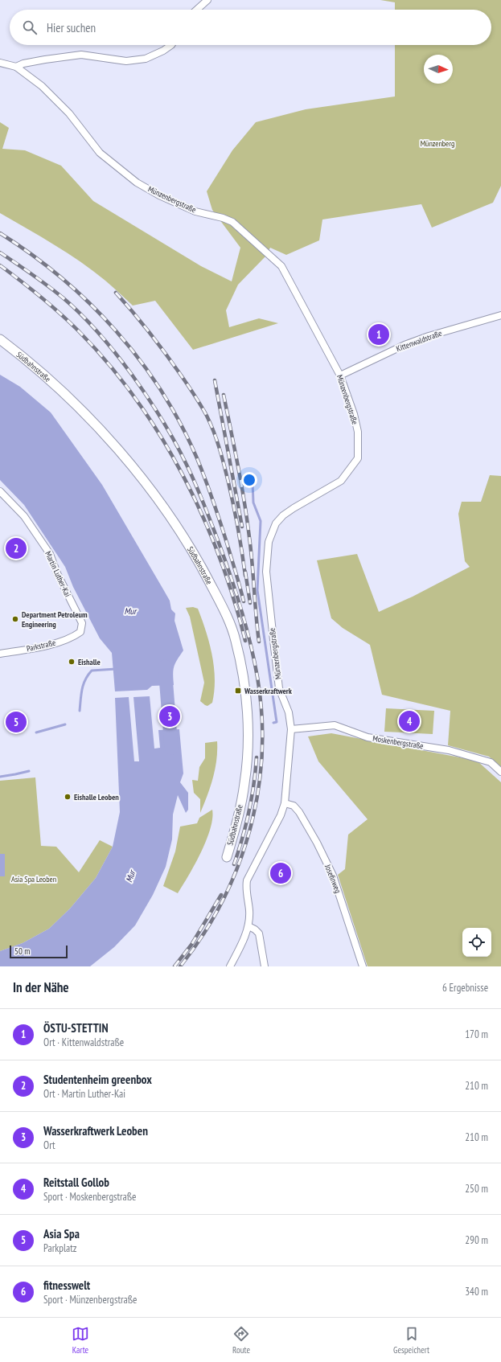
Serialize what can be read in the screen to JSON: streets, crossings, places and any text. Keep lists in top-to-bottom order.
{
  "streets": {
    "main road": ["Südbahnstraße"],
    "street": [
      "Münzenbergstraße",
      "Kittenwaldstraße",
      "Martin Luther-Kai",
      "Parkstraße",
      "Moskenbergstraße",
      "Josefinweg"
    ]
  },
  "crossings": [
    ["Münzenbergstraße", "Kittenwaldstraße"],
    ["Münzenbergstraße", "Moskenbergstraße"],
    ["Münzenbergstraße", "Josefinweg"],
    ["Martin Luther-Kai", "Parkstraße"]
  ],
  "water": ["Mur"],
  "parks": ["Münzenberg", "Asia Spa Leoben"],
  "places": {
    "other": ["Department Petroleum Engineering", "Eishalle", "Eishalle Leoben"],
    "transit": ["Wasserkraftwerk"]
  },
  "scale_bar": "50 m",
  "north": "right",
  "page": {
    "search": "Hier suchen",
    "pins": [
      "1",
      "2",
      "3",
      "4",
      "5",
      "6"
    ],
    "scale": "50 m",
    "heading": ["In der Nähe", "6 Ergebnisse"],
    "list": [
      {
        "mark": "1",
        "name": "ÖSTU-STETTIN",
        "note": "Ort · Kittenwaldstraße",
        "value": "170 m"
      },
      {
        "mark": "2",
        "name": "Studentenheim greenbox",
        "note": "Ort · Martin Luther-Kai",
        "value": "210 m"
      },
      {
        "mark": "3",
        "name": "Wasserkraftwerk Leoben",
        "note": "Ort",
        "value": "210 m"
      },
      {
        "mark": "4",
        "name": "Reitstall Gollob",
        "note": "Sport · Moskenbergstraße",
        "value": "250 m"
      },
      {
        "mark": "5",
        "name": "Asia Spa",
        "note": "Parkplatz",
        "value": "290 m"
      },
      {
        "mark": "6",
        "name": "fitnesswelt",
        "note": "Sport · Münzenbergstraße",
        "value": "340 m"
      }
    ],
    "nav": ["Karte", "Route", "Gespeichert"]
  }
}
